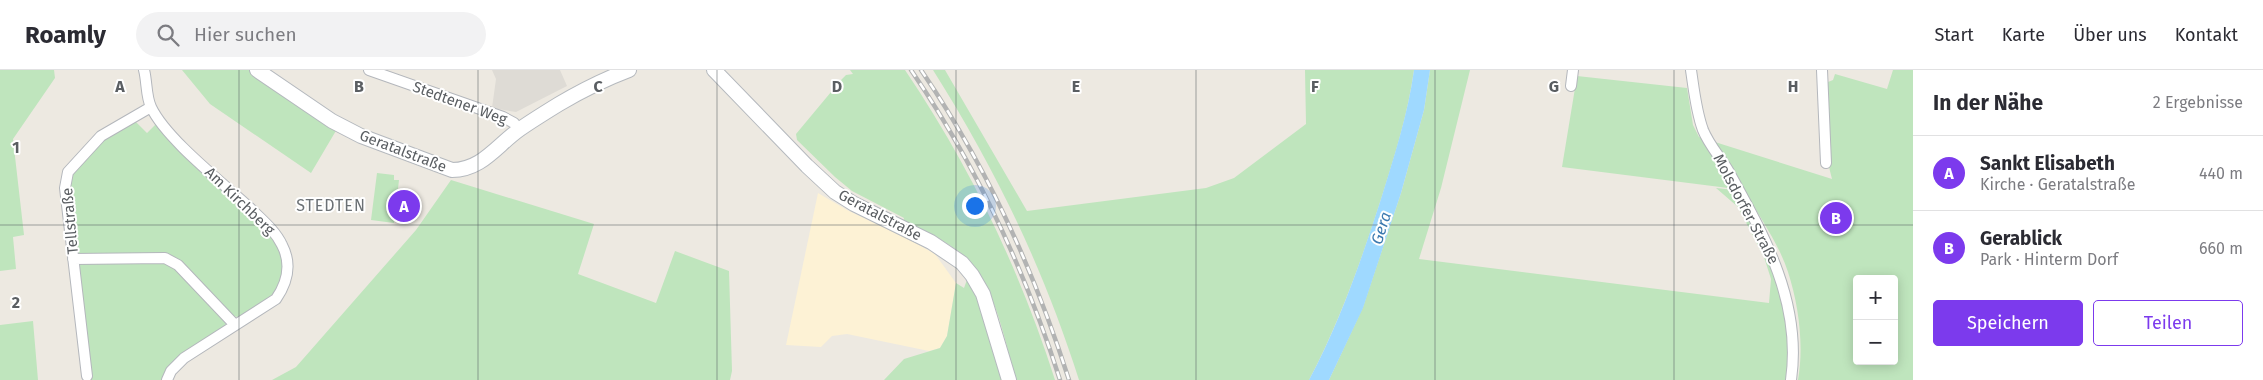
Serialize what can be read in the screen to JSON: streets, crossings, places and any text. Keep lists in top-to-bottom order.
{
  "streets": {
    "street": [
      "Stedtener Weg",
      "Geratalstraße",
      "Am Kirchberg",
      "Molsdorfer Straße",
      "Tellstraße"
    ]
  },
  "crossings": [
    ["Stedtener Weg", "Geratalstraße"],
    ["Am Kirchberg", "Tellstraße"]
  ],
  "districts": ["STEDTEN"],
  "water": ["Gera"],
  "page": {
    "header": "Roamly",
    "search": "Hier suchen",
    "nav": [
      "Start",
      "Karte",
      "Über uns",
      "Kontakt"
    ],
    "heading": ["In der Nähe", "2 Ergebnisse"],
    "list": [
      {
        "mark": "A",
        "name": "Sankt Elisabeth",
        "note": "Kirche · Geratalstraße",
        "value": "440 m"
      },
      {
        "mark": "B",
        "name": "Gerablick",
        "note": "Park · Hinterm Dorf",
        "value": "660 m"
      }
    ],
    "pins": ["A", "B"],
    "map_buttons": ["+", "−"],
    "buttons": ["Speichern", "Teilen"]
  },
  "grid": {
    "columns": [
      "A",
      "B",
      "C",
      "D",
      "E",
      "F",
      "G",
      "H"
    ],
    "rows": ["1", "2"]
  }
}
